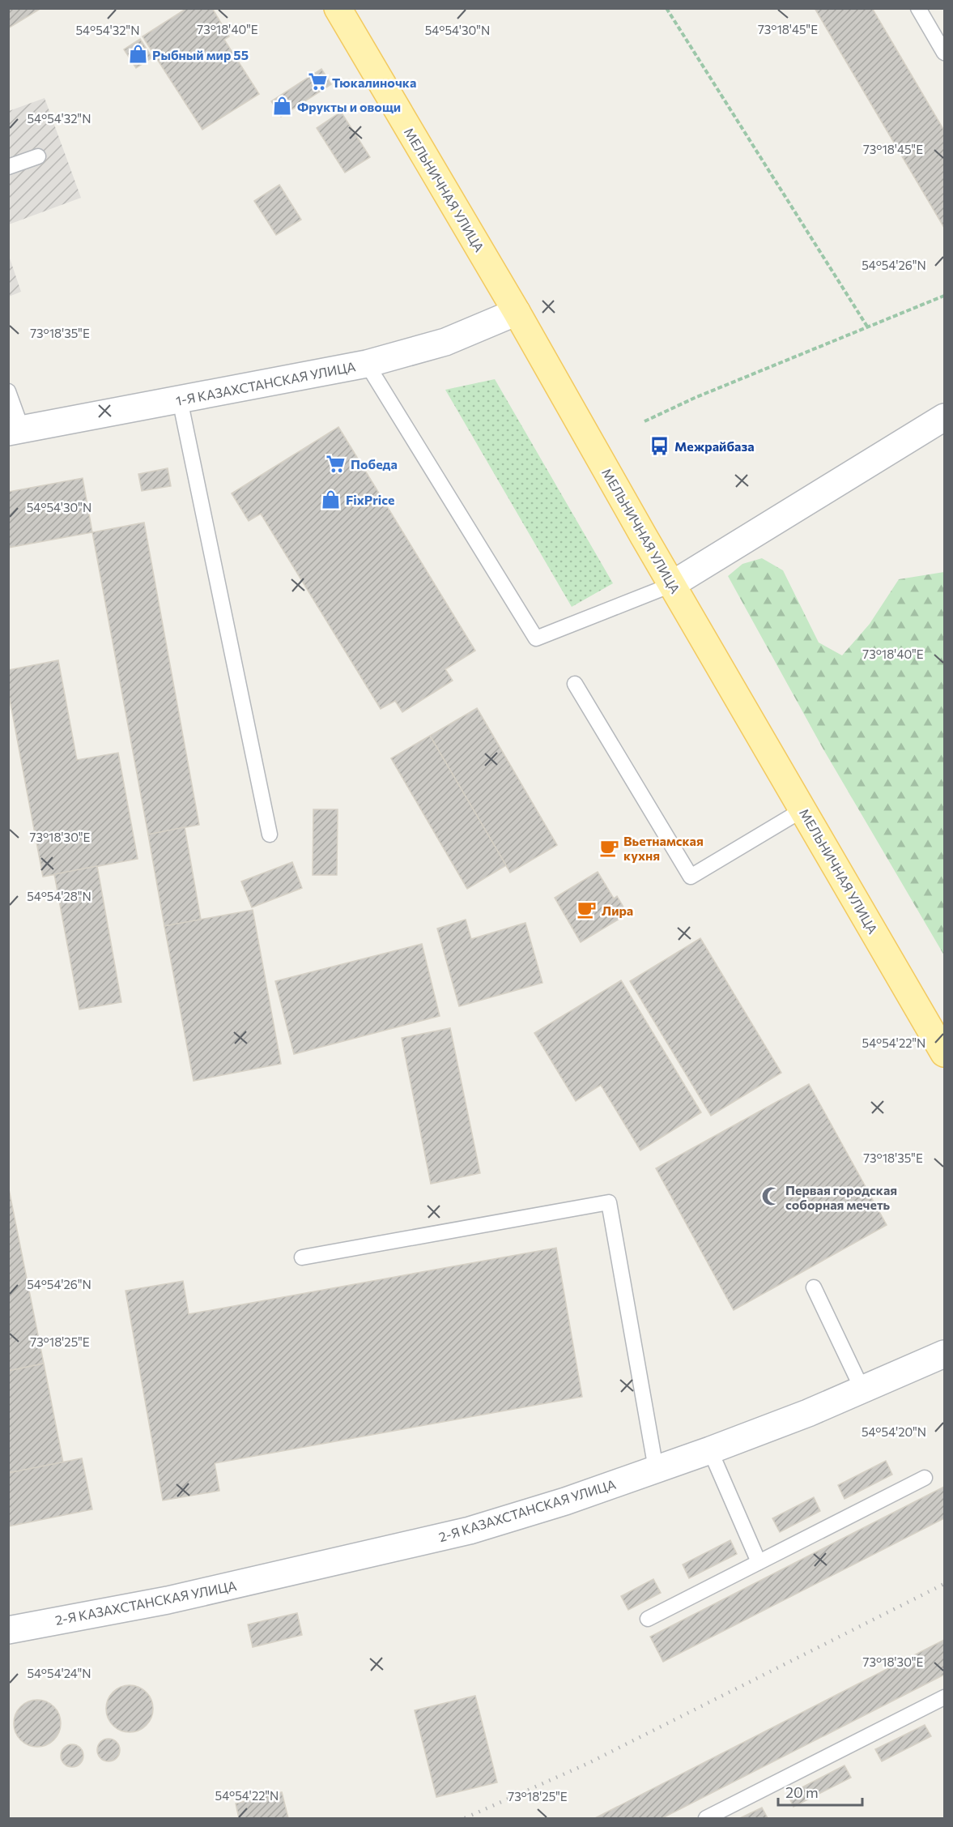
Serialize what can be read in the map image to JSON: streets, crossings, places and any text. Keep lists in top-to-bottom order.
{
  "streets": {
    "main road": ["МЕЛЬНИЧНАЯ УЛИЦА"],
    "street": ["1-Я КАЗАХСТАНСКАЯ УЛИЦА", "2-Я КАЗАХСТАНСКАЯ УЛИЦА"]
  },
  "crossings": [
    ["МЕЛЬНИЧНАЯ УЛИЦА", "1-Я КАЗАХСТАНСКАЯ УЛИЦА"]
  ],
  "places": {
    "shop": ["Рыбный мир 55", "Фрукты и овощи", "FixPrice"],
    "supermarket": ["Тюкалиночка", "Победа"],
    "bus stop": ["Межрайбаза"],
    "cafe": ["Вьетнамская кухня", "Лира"],
    "mosque": ["Первая городская соборная мечеть"]
  },
  "scale_bar": "20 m",
  "coordinates": [
    "73°18'40\"E",
    "73°18'45\"E",
    "54°54'32\"N",
    "54°54'30\"N",
    "54°54'26\"N",
    "73°18'35\"E",
    "73°18'30\"E",
    "54°54'28\"N",
    "54°54'22\"N",
    "73°18'25\"E",
    "54°54'20\"N",
    "54°54'24\"N"
  ]
}
